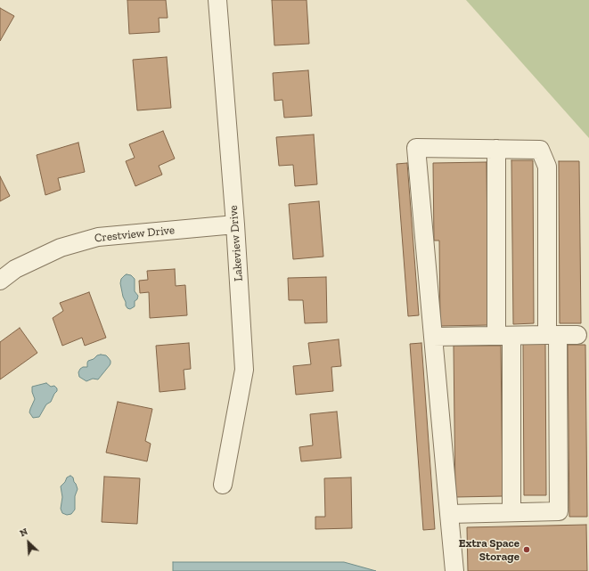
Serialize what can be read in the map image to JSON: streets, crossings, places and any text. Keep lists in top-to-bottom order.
{
  "streets": {
    "street": ["Crestview Drive", "Lakeview Drive"]
  },
  "crossings": [
    ["Crestview Drive", "Lakeview Drive"]
  ],
  "places": ["Extra Space Storage"],
  "north": "top left"
}
